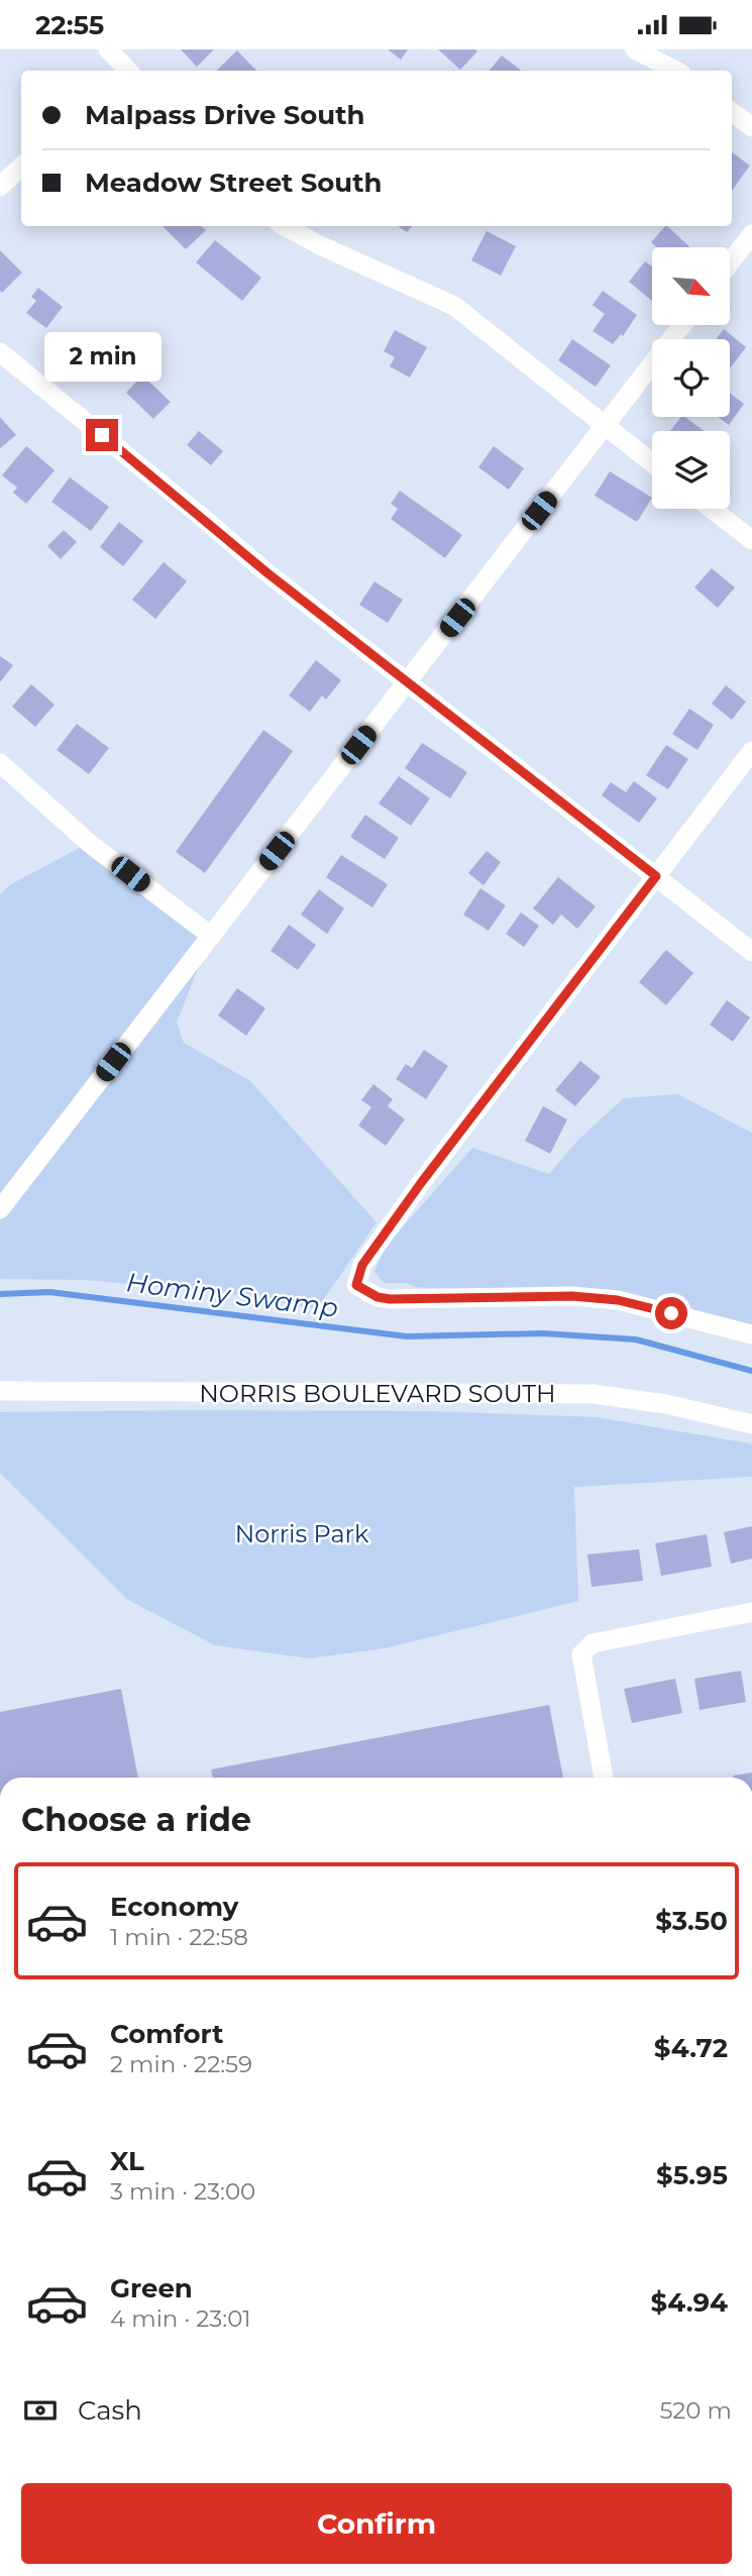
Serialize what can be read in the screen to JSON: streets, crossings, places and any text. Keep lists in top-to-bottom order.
{
  "streets": {
    "street": ["NORRIS BOULEVARD SOUTH"]
  },
  "water": ["Hominy Swamp"],
  "parks": ["Norris Park"],
  "north": "bottom right",
  "page": {
    "status": "22:55",
    "banner": ["Malpass Drive South", "Meadow Street South"],
    "bubble": "2 min",
    "heading": "Choose a ride",
    "list": [
      {
        "name": "Economy",
        "note": "1 min · 22:58",
        "value": "$3.50"
      },
      {
        "name": "Comfort",
        "note": "2 min · 22:59",
        "value": "$4.72"
      },
      {
        "name": "XL",
        "note": "3 min · 23:00",
        "value": "$5.95"
      },
      {
        "name": "Green",
        "note": "4 min · 23:01",
        "value": "$4.94"
      }
    ],
    "pay": ["Cash", "520 m"],
    "buttons": "Confirm"
  }
}
